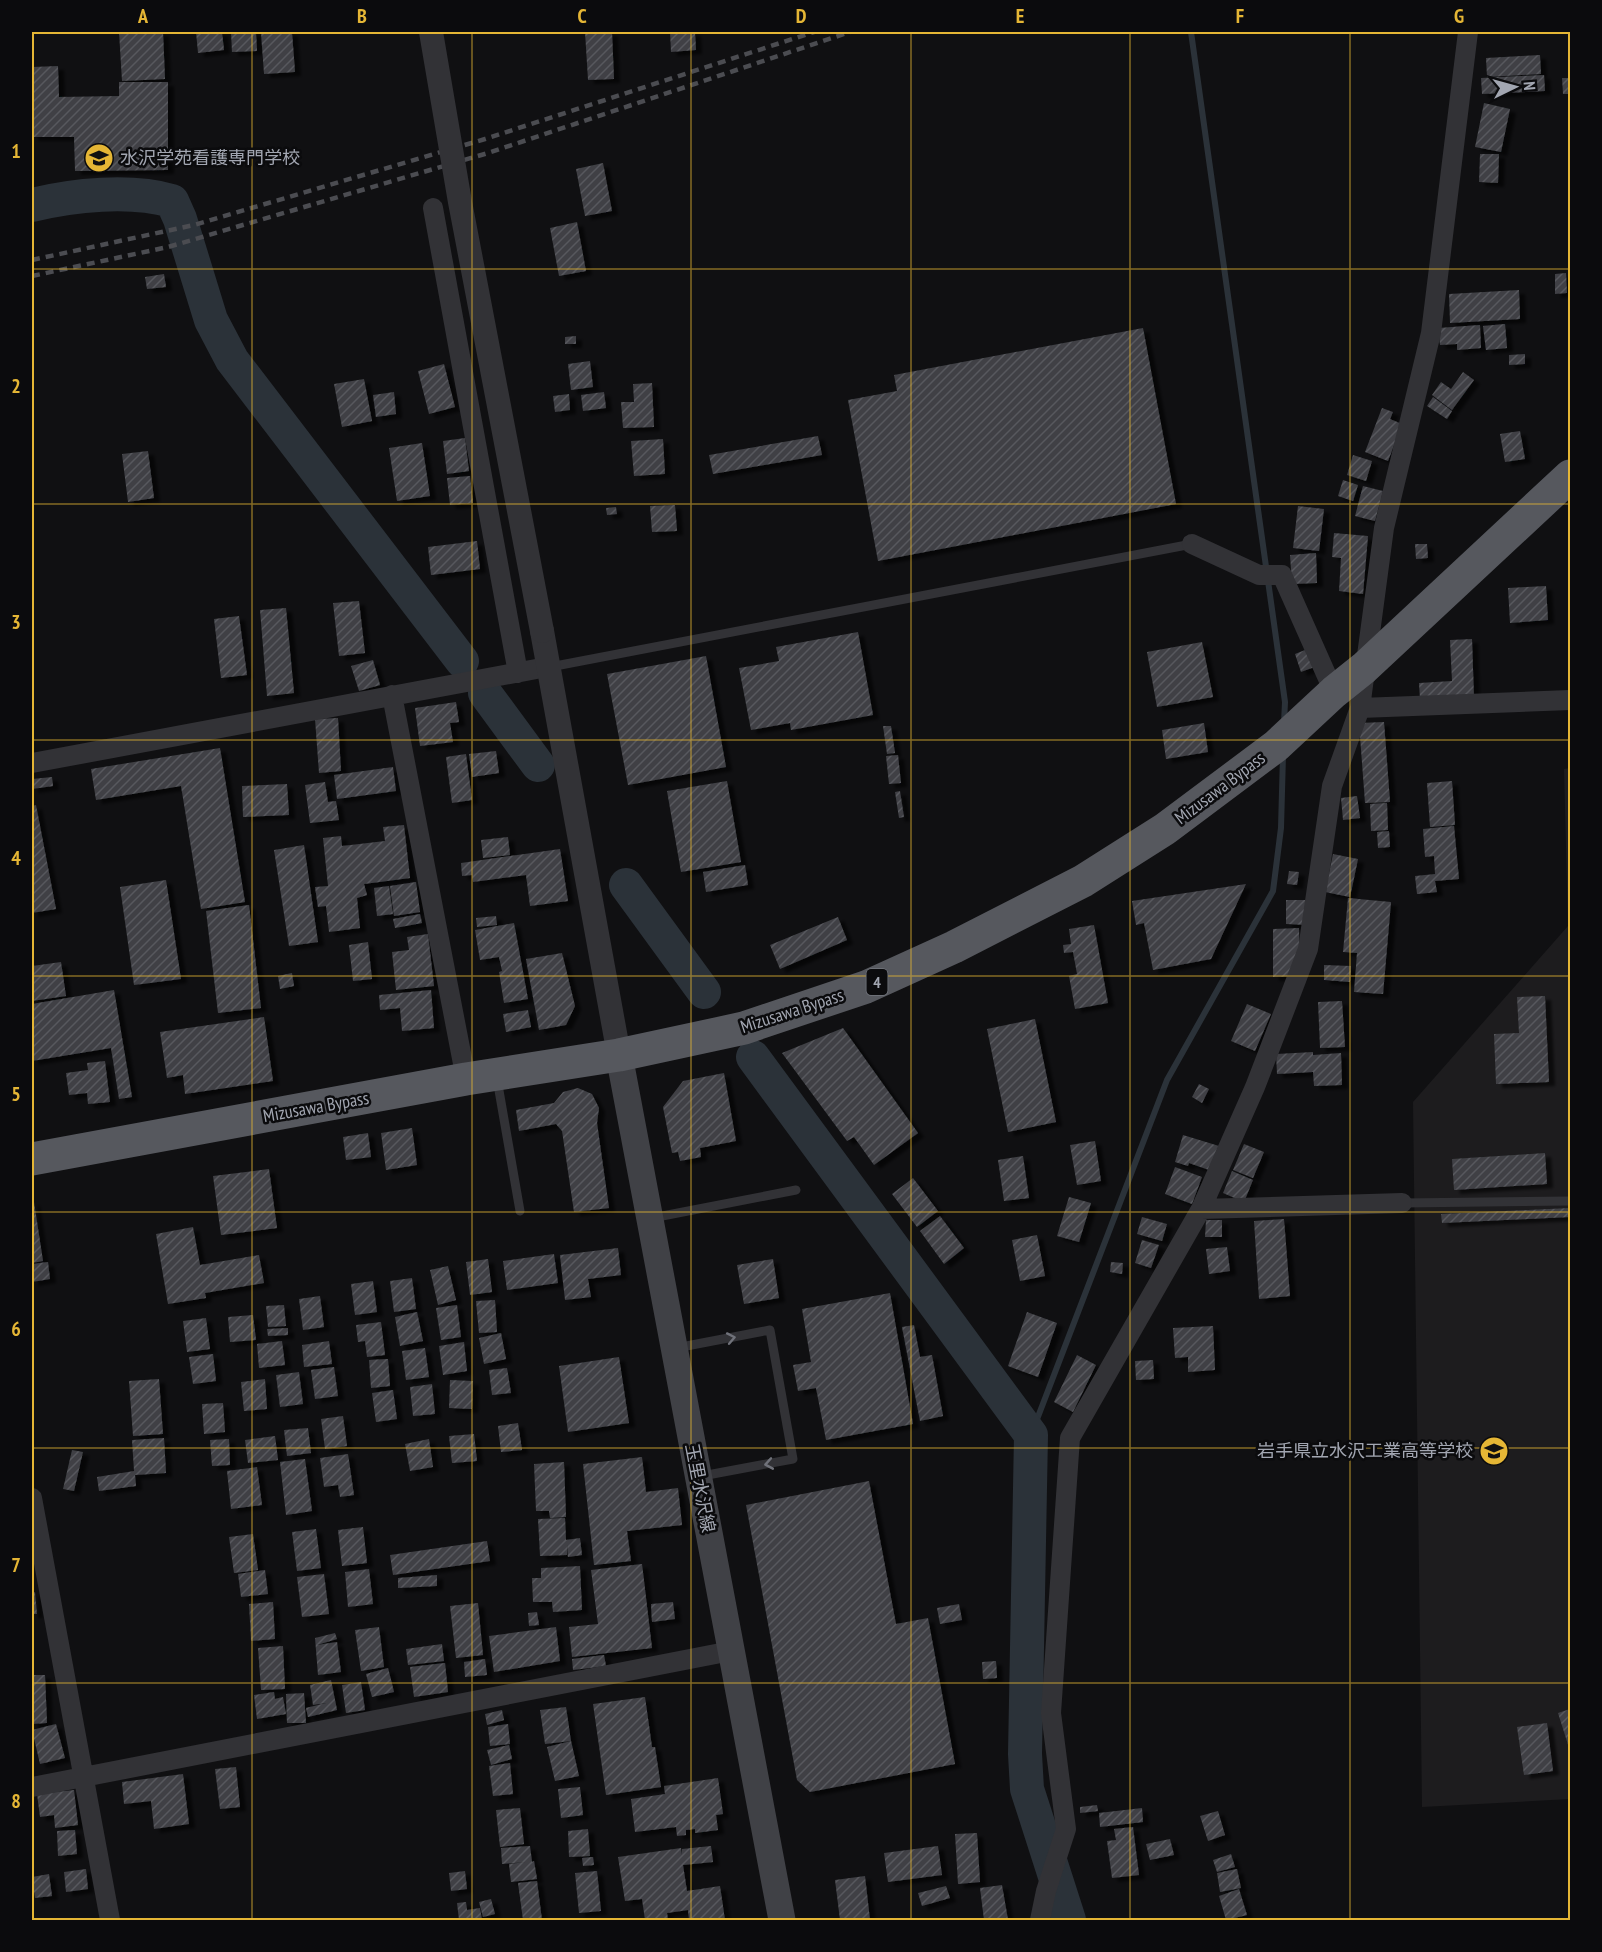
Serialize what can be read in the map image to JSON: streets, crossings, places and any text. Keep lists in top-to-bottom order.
{
  "streets": {
    "highway": ["Mizusawa Bypass", "4"],
    "main road": ["玉里水沢線"]
  },
  "crossings": [
    ["Mizusawa Bypass", "玉里水沢線"]
  ],
  "places": {
    "school or university": ["水沢学苑看護専門学校", "岩手県立水沢工業高等学校"]
  },
  "north": "right",
  "grid": {
    "columns": [
      "A",
      "B",
      "C",
      "D",
      "E",
      "F",
      "G"
    ],
    "rows": [
      "1",
      "2",
      "3",
      "4",
      "5",
      "6",
      "7",
      "8"
    ]
  }
}
